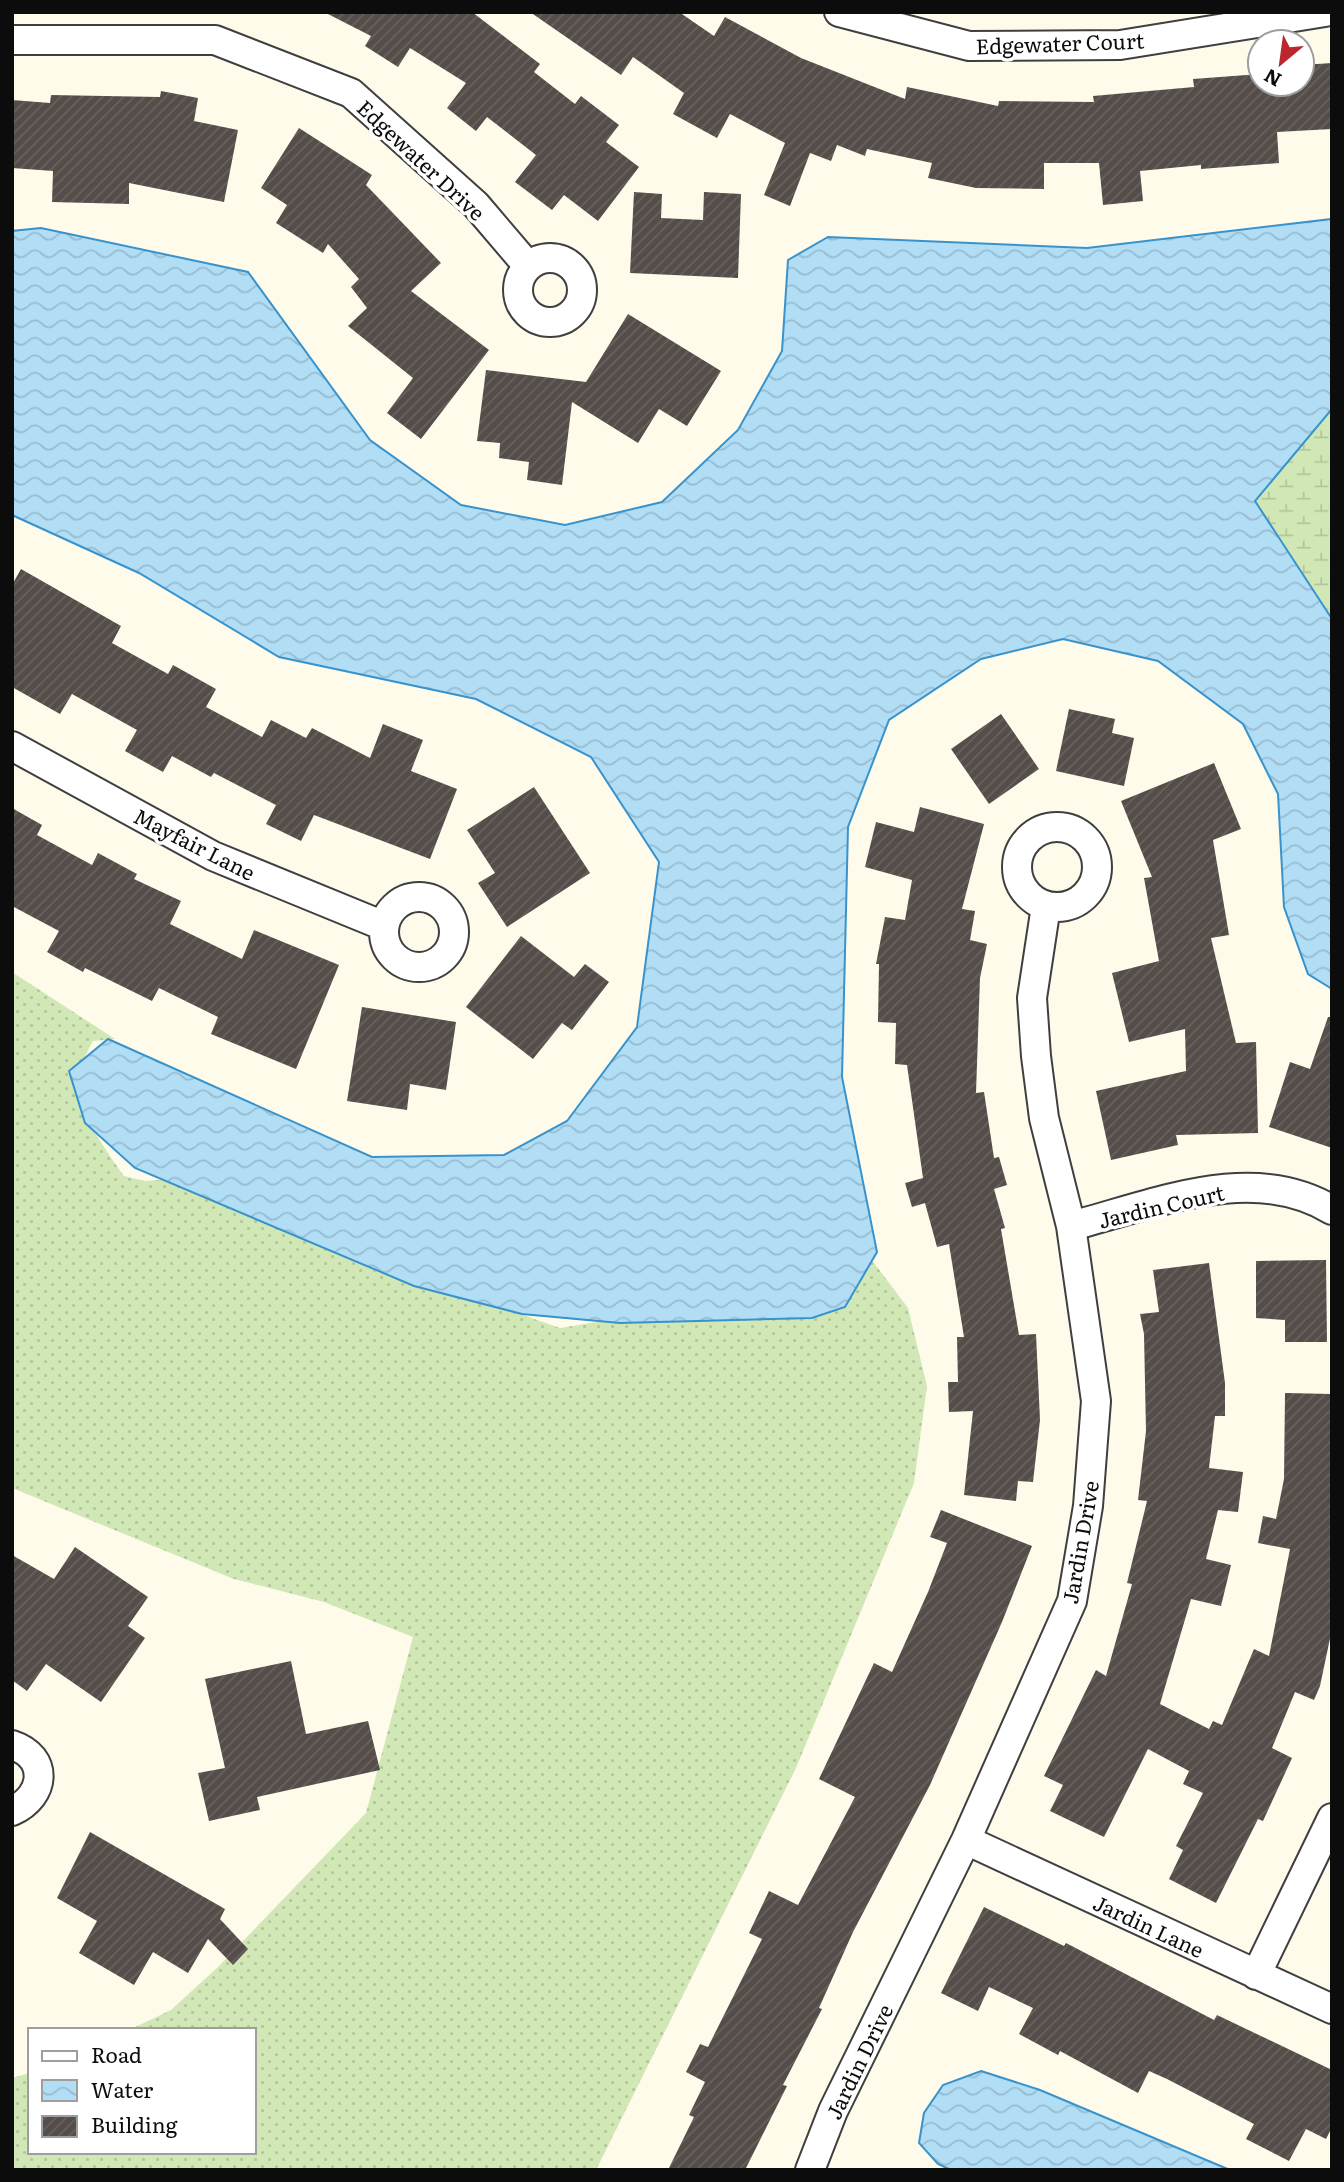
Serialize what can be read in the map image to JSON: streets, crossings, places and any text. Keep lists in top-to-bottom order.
{
  "streets": {
    "street": [
      "Edgewater Court",
      "Edgewater Drive",
      "Mayfair Lane",
      "Jardin Court",
      "Jardin Drive",
      "Jardin Lane"
    ]
  },
  "crossings": [
    ["Jardin Court", "Jardin Drive"],
    ["Jardin Drive", "Jardin Lane"]
  ],
  "legend": ["Road", "Water", "Building"],
  "north": "bottom left"
}
